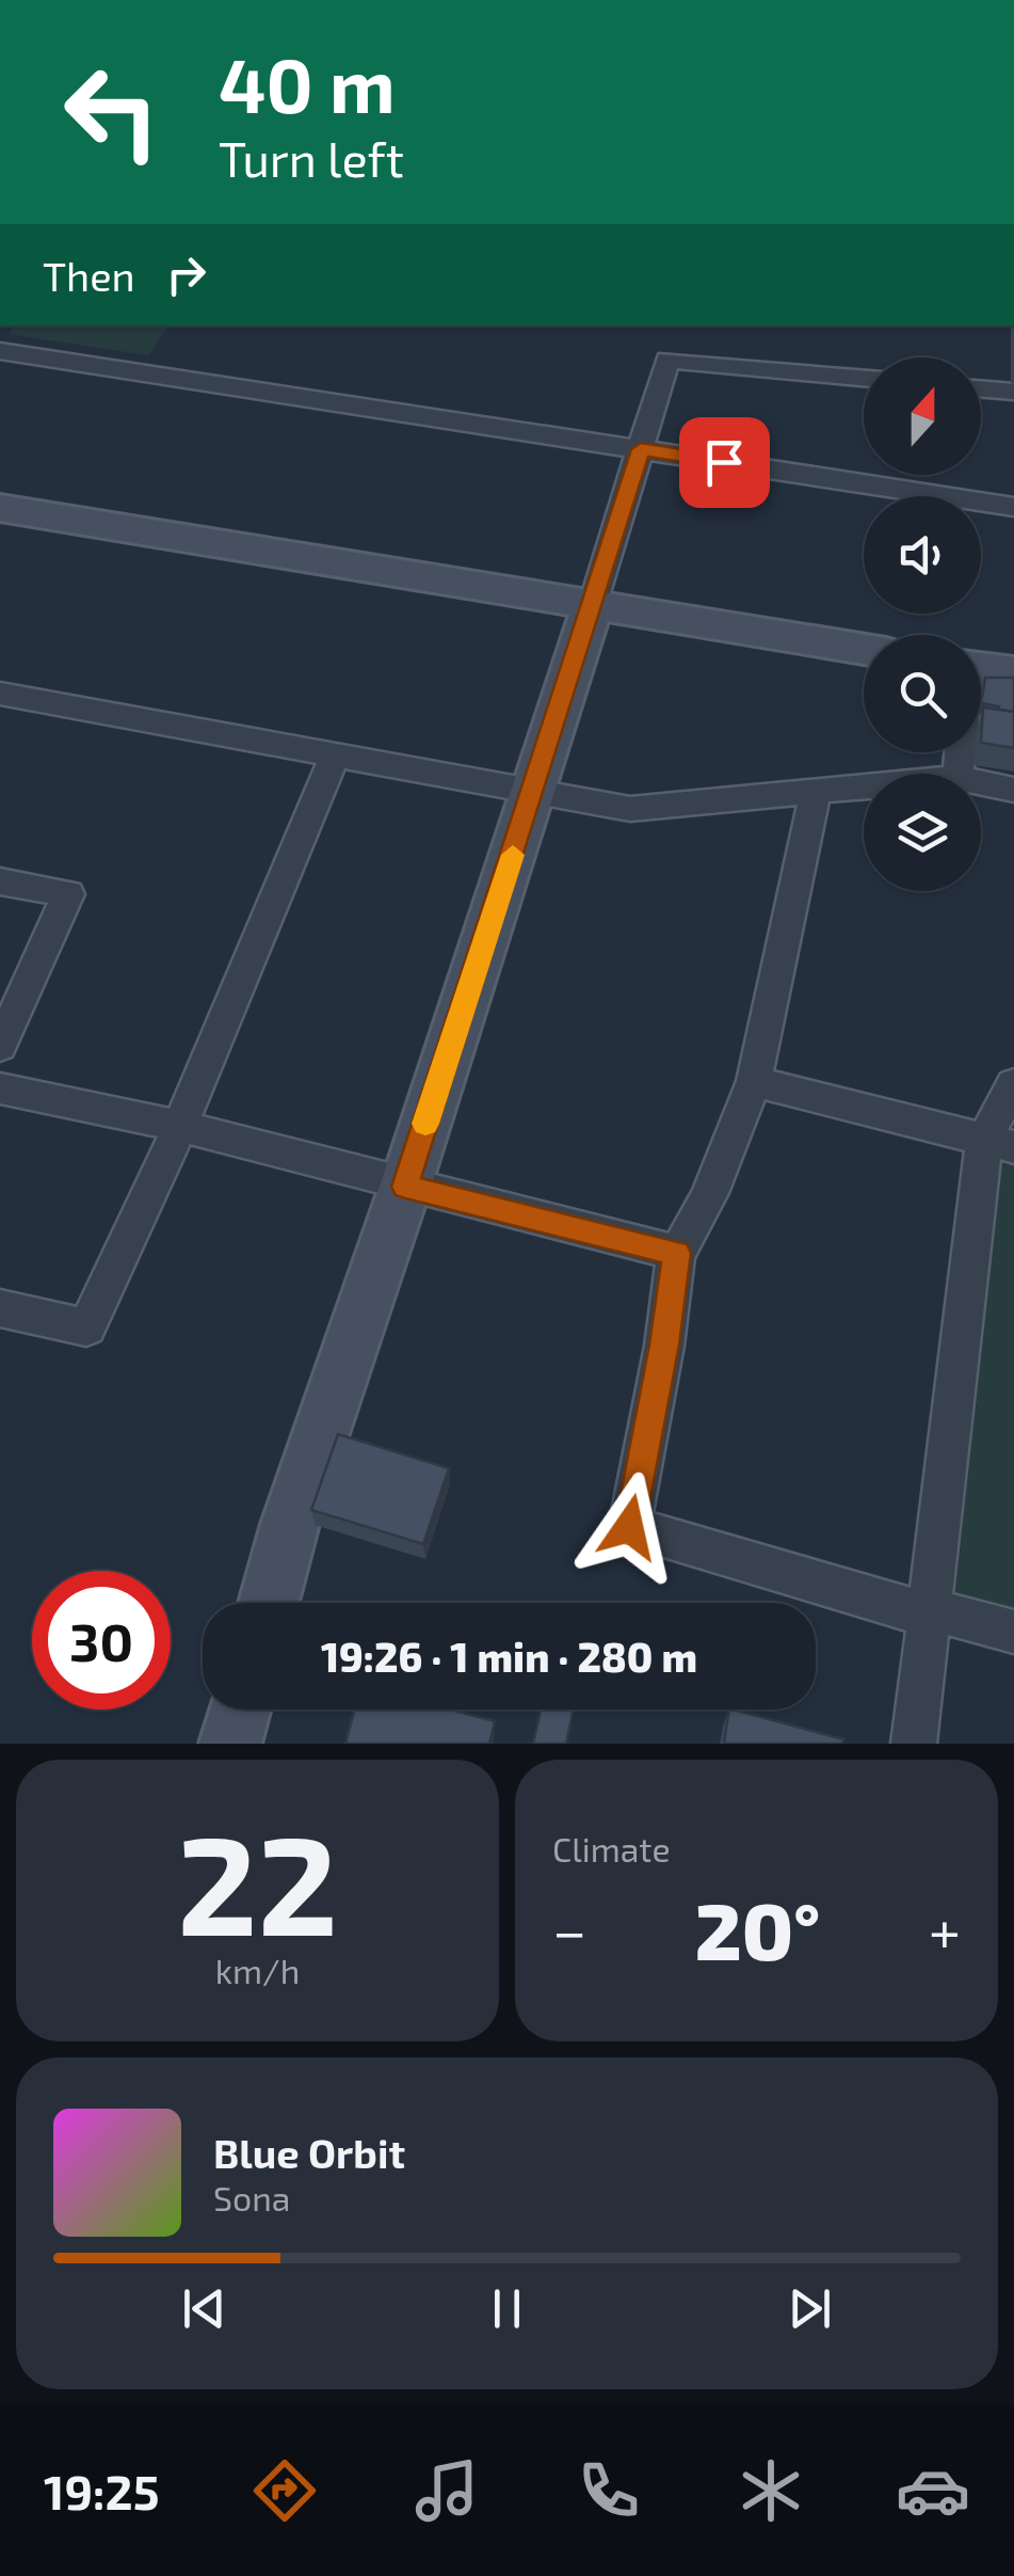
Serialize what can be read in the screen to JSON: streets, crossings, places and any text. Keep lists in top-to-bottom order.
{
  "north": "top",
  "page": {
    "turn": ["40 m", "Turn left"],
    "then": "Then",
    "limit": "30",
    "trip": "19:26 · 1 min · 280 m",
    "tile": [
      ["22", "km/h"],
      "Climate"
    ],
    "heat": ["−", "20°", "+"],
    "song": ["Blue Orbit", "Sona"],
    "tabs": "19:25"
  }
}
